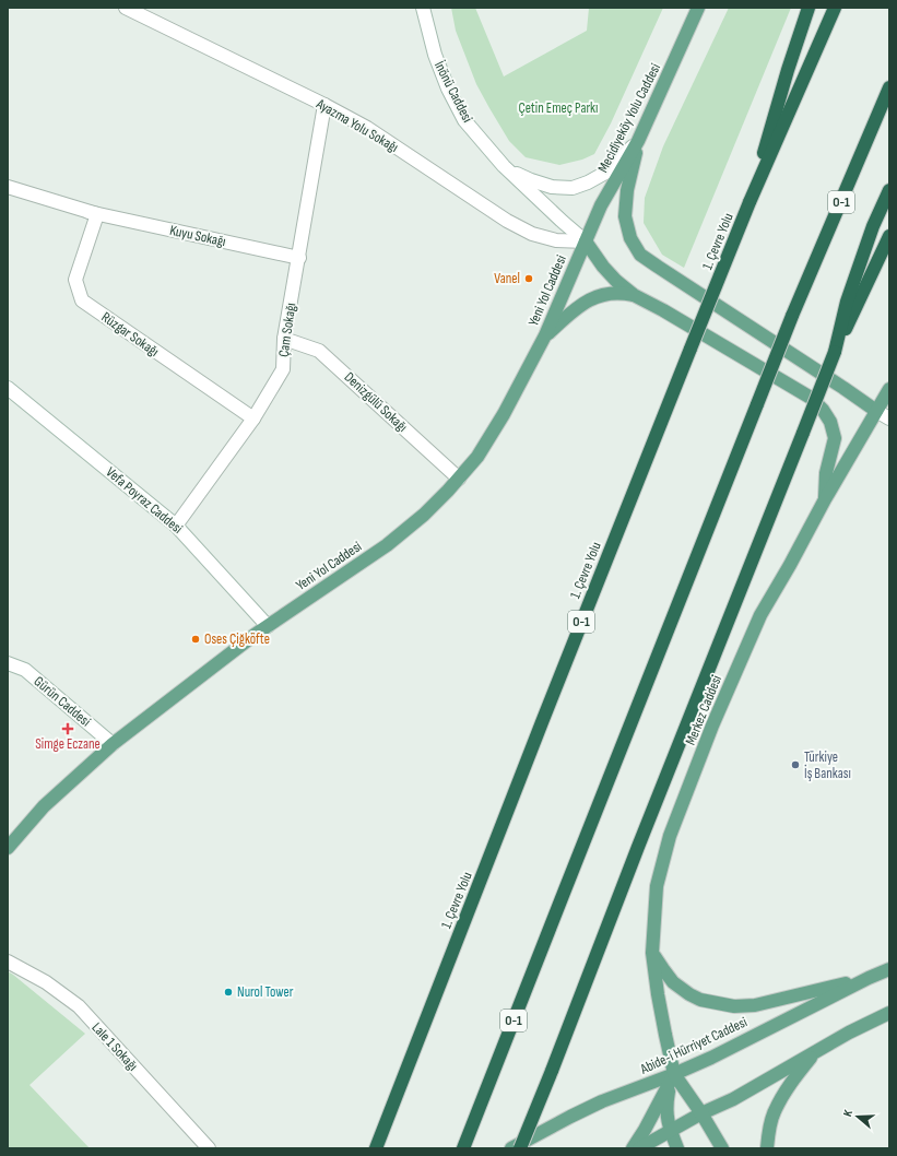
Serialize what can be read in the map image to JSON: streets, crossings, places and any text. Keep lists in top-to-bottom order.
{
  "streets": {
    "highway": ["O-1", "1. Çevre Yolu"],
    "main road": [
      "Mecidiyeköy Yolu Caddesi",
      "Yeni Yol Caddesi",
      "Merkez Caddesi",
      "Abide-i Hürriyet Caddesi"
    ],
    "street": [
      "İnönü Caddesi",
      "Ayazma Yolu Sokağı",
      "Kuyu Sokağı",
      "Çam Sokağı",
      "Rüzgar Sokağı",
      "Denizgülü Sokağı",
      "Vefa Poyraz Caddesi",
      "Gürün Caddesi",
      "Lale 1 Sokağı"
    ]
  },
  "crossings": [
    ["İnönü Caddesi", "Mecidiyeköy Yolu Caddesi"],
    ["İnönü Caddesi", "Ayazma Yolu Sokağı"],
    ["İnönü Caddesi", "Yeni Yol Caddesi"],
    ["Mecidiyeköy Yolu Caddesi", "Ayazma Yolu Sokağı"],
    ["Mecidiyeköy Yolu Caddesi", "Yeni Yol Caddesi"],
    ["Ayazma Yolu Sokağı", "Yeni Yol Caddesi"],
    ["Ayazma Yolu Sokağı", "Çam Sokağı"],
    ["Kuyu Sokağı", "Çam Sokağı"],
    ["Kuyu Sokağı", "Rüzgar Sokağı"],
    ["Yeni Yol Caddesi", "Denizgülü Sokağı"],
    ["Yeni Yol Caddesi", "Vefa Poyraz Caddesi"],
    ["Yeni Yol Caddesi", "Gürün Caddesi"],
    ["Çam Sokağı", "Rüzgar Sokağı"],
    ["Çam Sokağı", "Denizgülü Sokağı"],
    ["Çam Sokağı", "Vefa Poyraz Caddesi"],
    ["Merkez Caddesi", "Abide-i Hürriyet Caddesi"]
  ],
  "parks": ["Çetin Emeç Parkı"],
  "places": {
    "other": [
      "Vanel",
      "Oses Çiğköfte",
      "Türkiye İş Bankası",
      "Nurol Tower"
    ],
    "health": ["Simge Eczane"]
  },
  "north": "left"
}
